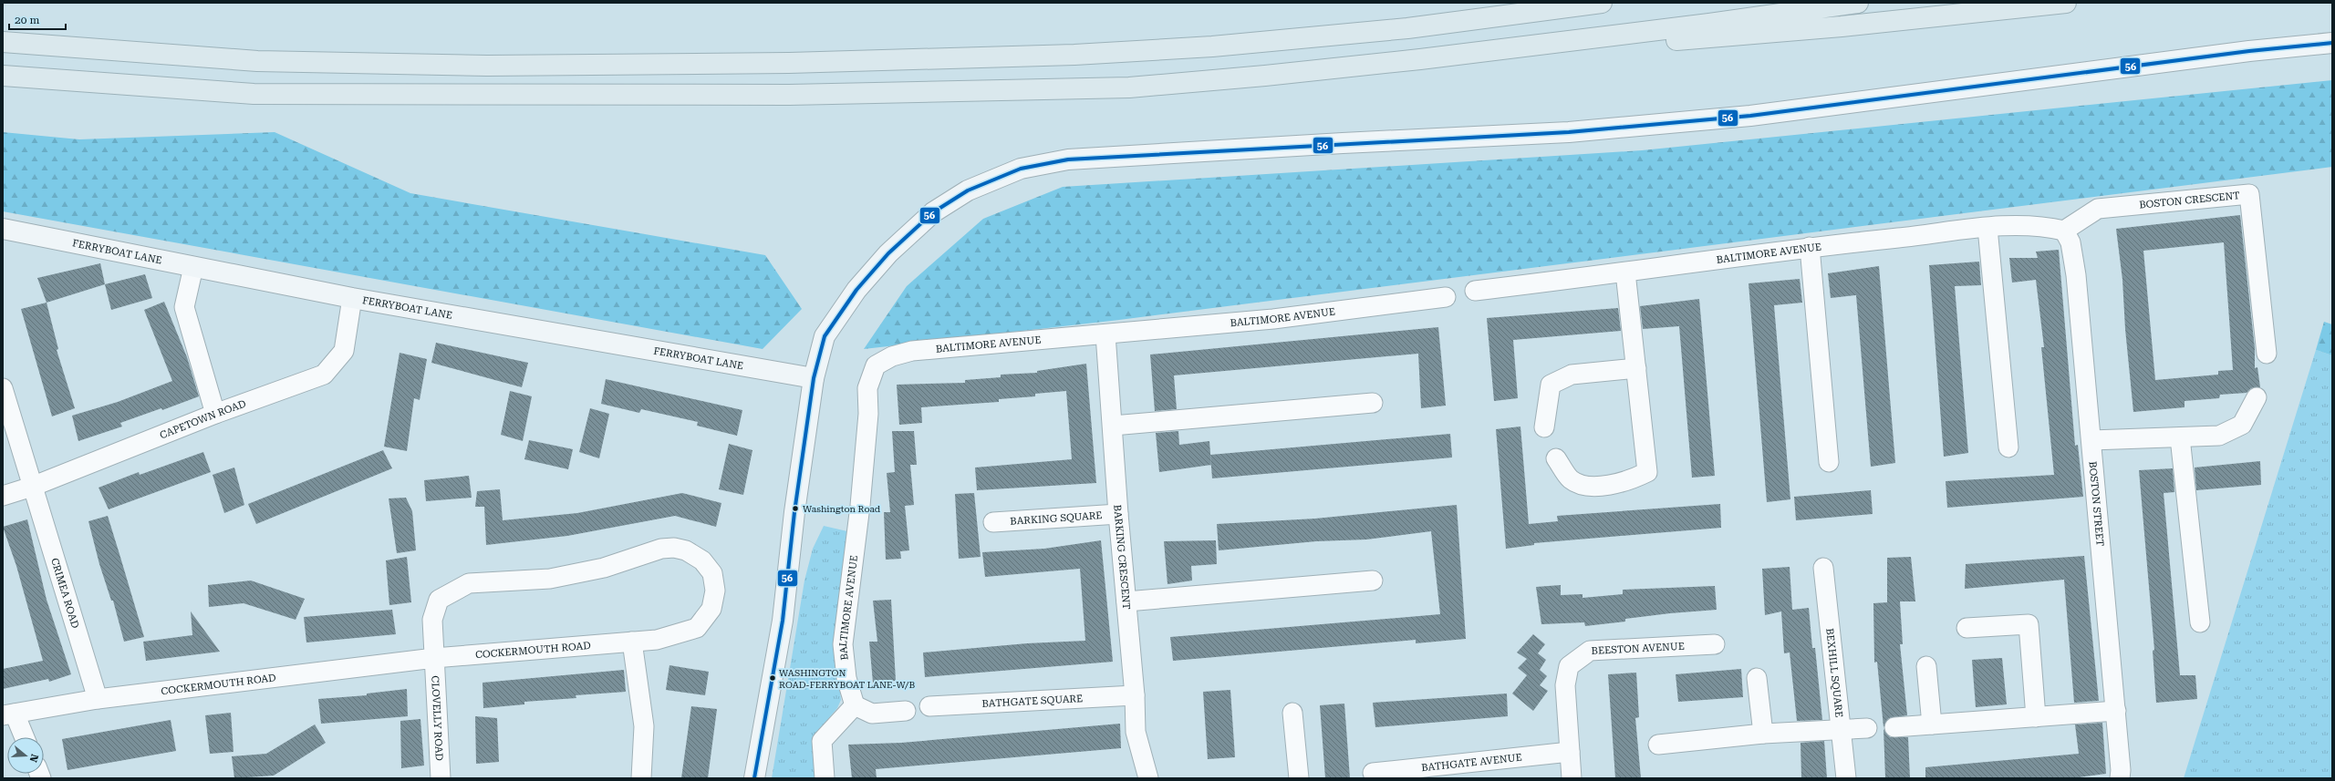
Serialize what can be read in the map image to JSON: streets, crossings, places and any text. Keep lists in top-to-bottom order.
{
  "streets": {
    "street": [
      "BOSTON CRESCENT",
      "FERRYBOAT LANE",
      "BALTIMORE AVENUE",
      "CAPETOWN ROAD",
      "BOSTON STREET",
      "BARKING SQUARE",
      "BARKING CRESCENT",
      "CRIMEA ROAD",
      "COCKERMOUTH ROAD",
      "BEESTON AVENUE",
      "BEXHILL SQUARE",
      "BATHGATE SQUARE",
      "CLOVELLY ROAD",
      "BATHGATE AVENUE"
    ]
  },
  "crossings": [
    ["BOSTON CRESCENT", "BALTIMORE AVENUE"],
    ["BOSTON CRESCENT", "BOSTON STREET"],
    ["FERRYBOAT LANE", "CAPETOWN ROAD"],
    ["BALTIMORE AVENUE", "BOSTON STREET"],
    ["BALTIMORE AVENUE", "BARKING CRESCENT"],
    ["CAPETOWN ROAD", "CRIMEA ROAD"],
    ["BARKING SQUARE", "BARKING CRESCENT"],
    ["BARKING CRESCENT", "BATHGATE SQUARE"],
    ["CRIMEA ROAD", "COCKERMOUTH ROAD"],
    ["COCKERMOUTH ROAD", "CLOVELLY ROAD"],
    ["BEESTON AVENUE", "BATHGATE AVENUE"]
  ],
  "places": ["Washington Road", "WASHINGTON ROAD-FERRYBOAT LANE-W/B"],
  "lines": ["transit line 56"],
  "scale_bar": "20 m",
  "north": "right"
}
